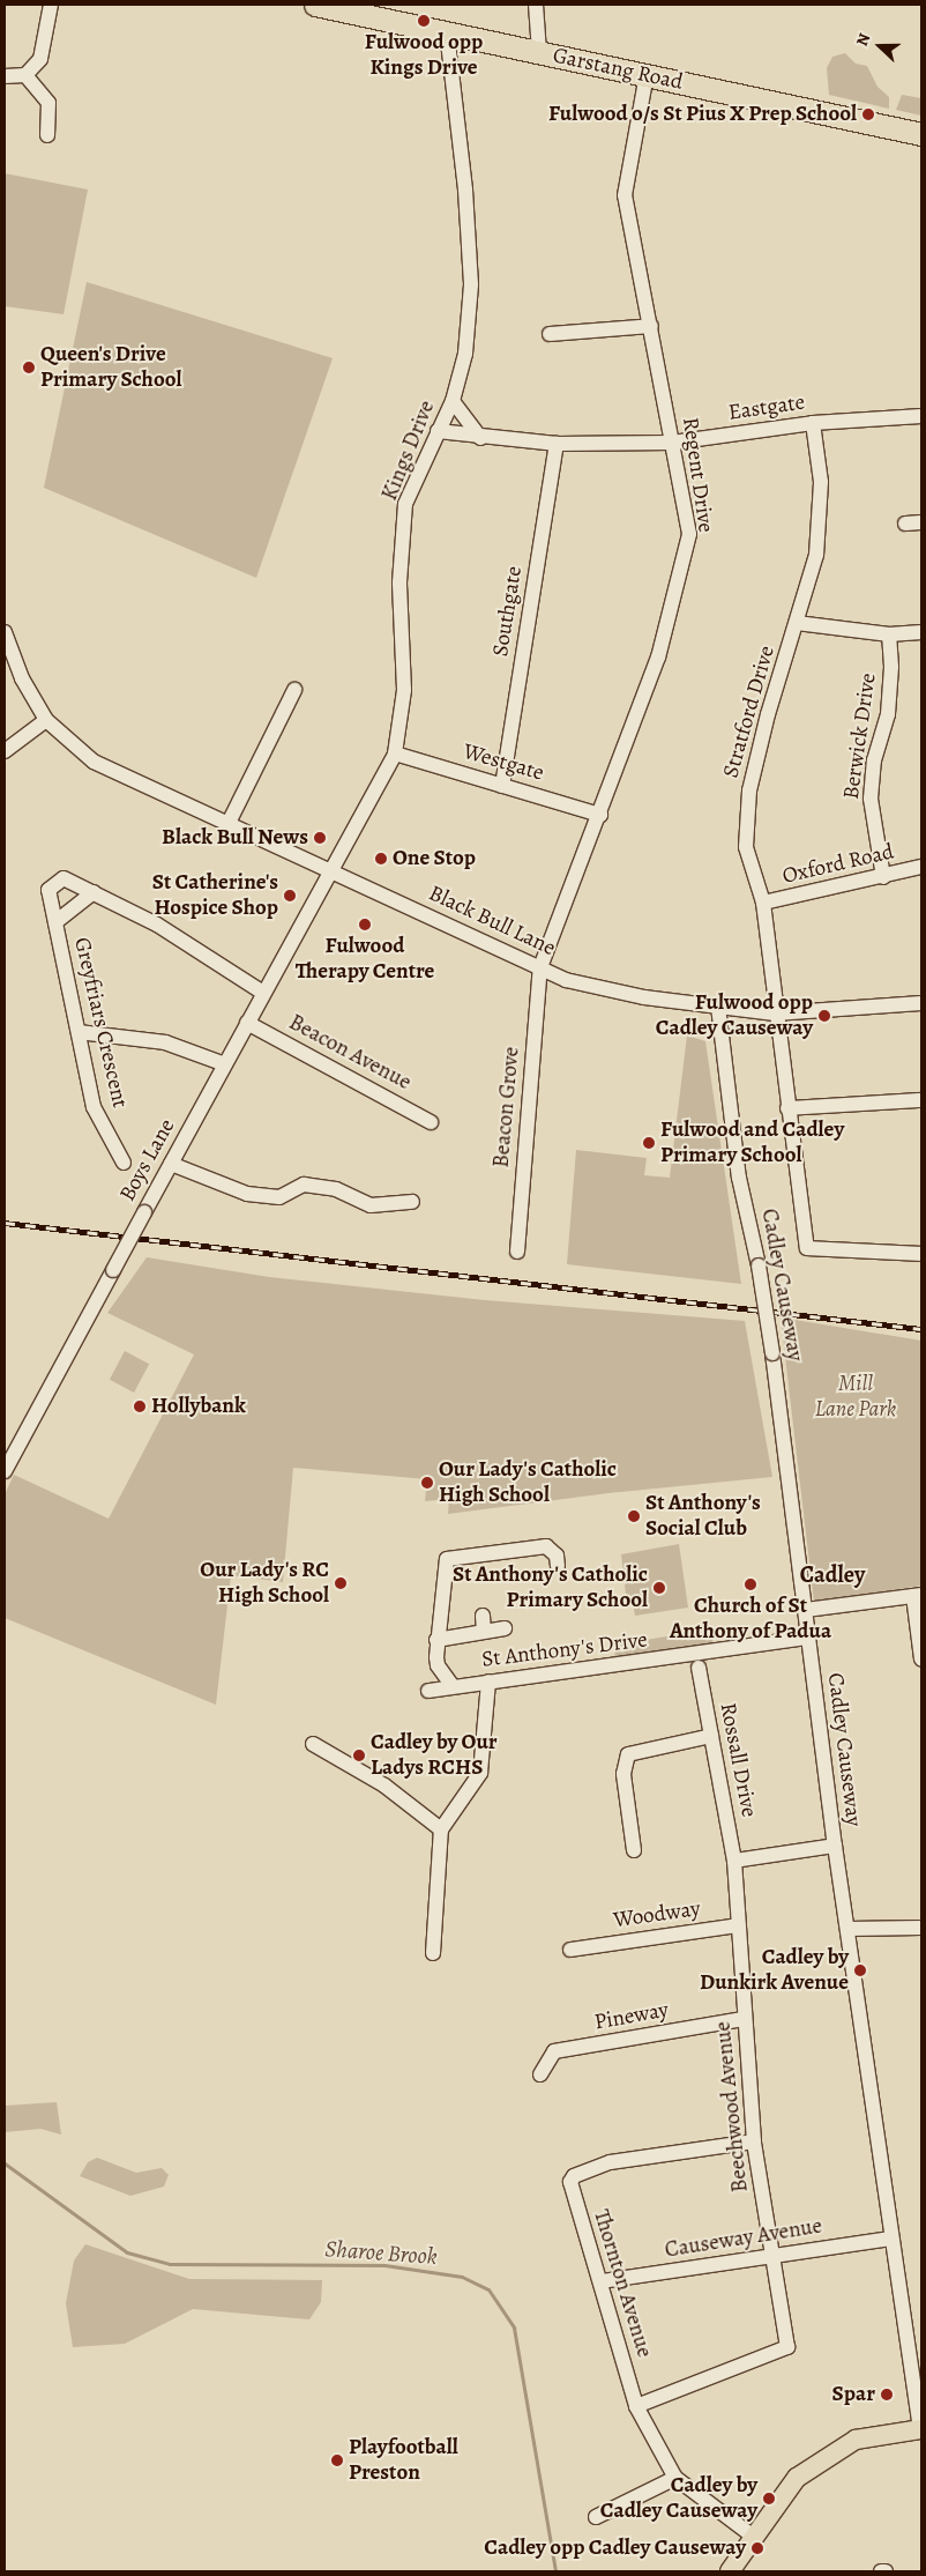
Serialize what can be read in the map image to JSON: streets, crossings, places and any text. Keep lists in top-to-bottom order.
{
  "streets": {
    "highway": ["Garstang Road"],
    "street": [
      "Eastgate",
      "Kings Drive",
      "Regent Drive",
      "Southgate",
      "Stratford Drive",
      "Berwick Drive",
      "Westgate",
      "Oxford Road",
      "Black Bull Lane",
      "Greyfriars Crescent",
      "Beacon Avenue",
      "Beacon Grove",
      "Boys Lane",
      "Cadley Causeway",
      "St Anthony's Drive",
      "Rossall Drive",
      "Woodway",
      "Pineway",
      "Beechwood Avenue",
      "Causeway Avenue",
      "Thornton Avenue"
    ]
  },
  "crossings": [
    ["Garstang Road", "Kings Drive"],
    ["Garstang Road", "Regent Drive"],
    ["Eastgate", "Kings Drive"],
    ["Eastgate", "Regent Drive"],
    ["Eastgate", "Southgate"],
    ["Eastgate", "Stratford Drive"],
    ["Kings Drive", "Westgate"],
    ["Kings Drive", "Black Bull Lane"],
    ["Kings Drive", "Boys Lane"],
    ["Regent Drive", "Westgate"],
    ["Regent Drive", "Black Bull Lane"],
    ["Regent Drive", "Beacon Grove"],
    ["Southgate", "Westgate"],
    ["Stratford Drive", "Oxford Road"],
    ["Stratford Drive", "Black Bull Lane"],
    ["Berwick Drive", "Oxford Road"],
    ["Black Bull Lane", "Beacon Grove"],
    ["Black Bull Lane", "Boys Lane"],
    ["Black Bull Lane", "Cadley Causeway"],
    ["Greyfriars Crescent", "Boys Lane"],
    ["Beacon Avenue", "Boys Lane"],
    ["Cadley Causeway", "St Anthony's Drive"],
    ["Cadley Causeway", "Causeway Avenue"],
    ["Rossall Drive", "Beechwood Avenue"],
    ["Woodway", "Beechwood Avenue"],
    ["Pineway", "Beechwood Avenue"],
    ["Beechwood Avenue", "Causeway Avenue"],
    ["Beechwood Avenue", "Thornton Avenue"],
    ["Causeway Avenue", "Thornton Avenue"]
  ],
  "districts": ["Cadley"],
  "water": ["Sharoe Brook"],
  "parks": ["Mill Lane Park"],
  "places": [
    "Fulwood opp Kings Drive",
    "Fulwood o/s St Pius X Prep School",
    "Queen's Drive Primary School",
    "Black Bull News",
    "One Stop",
    "St Catherine's Hospice Shop",
    "Fulwood Therapy Centre",
    "Fulwood opp Cadley Causeway",
    "Fulwood and Cadley Primary School",
    "Hollybank",
    "Our Lady's Catholic High School",
    "St Anthony's Social Club",
    "Our Lady's RC High School",
    "Church of St Anthony of Padua",
    "St Anthony's Catholic Primary School",
    "Cadley by Our Ladys RCHS",
    "Cadley by Dunkirk Avenue",
    "Spar",
    "Playfootball Preston",
    "Cadley by Cadley Causeway",
    "Cadley opp Cadley Causeway"
  ],
  "north": "left"
}
